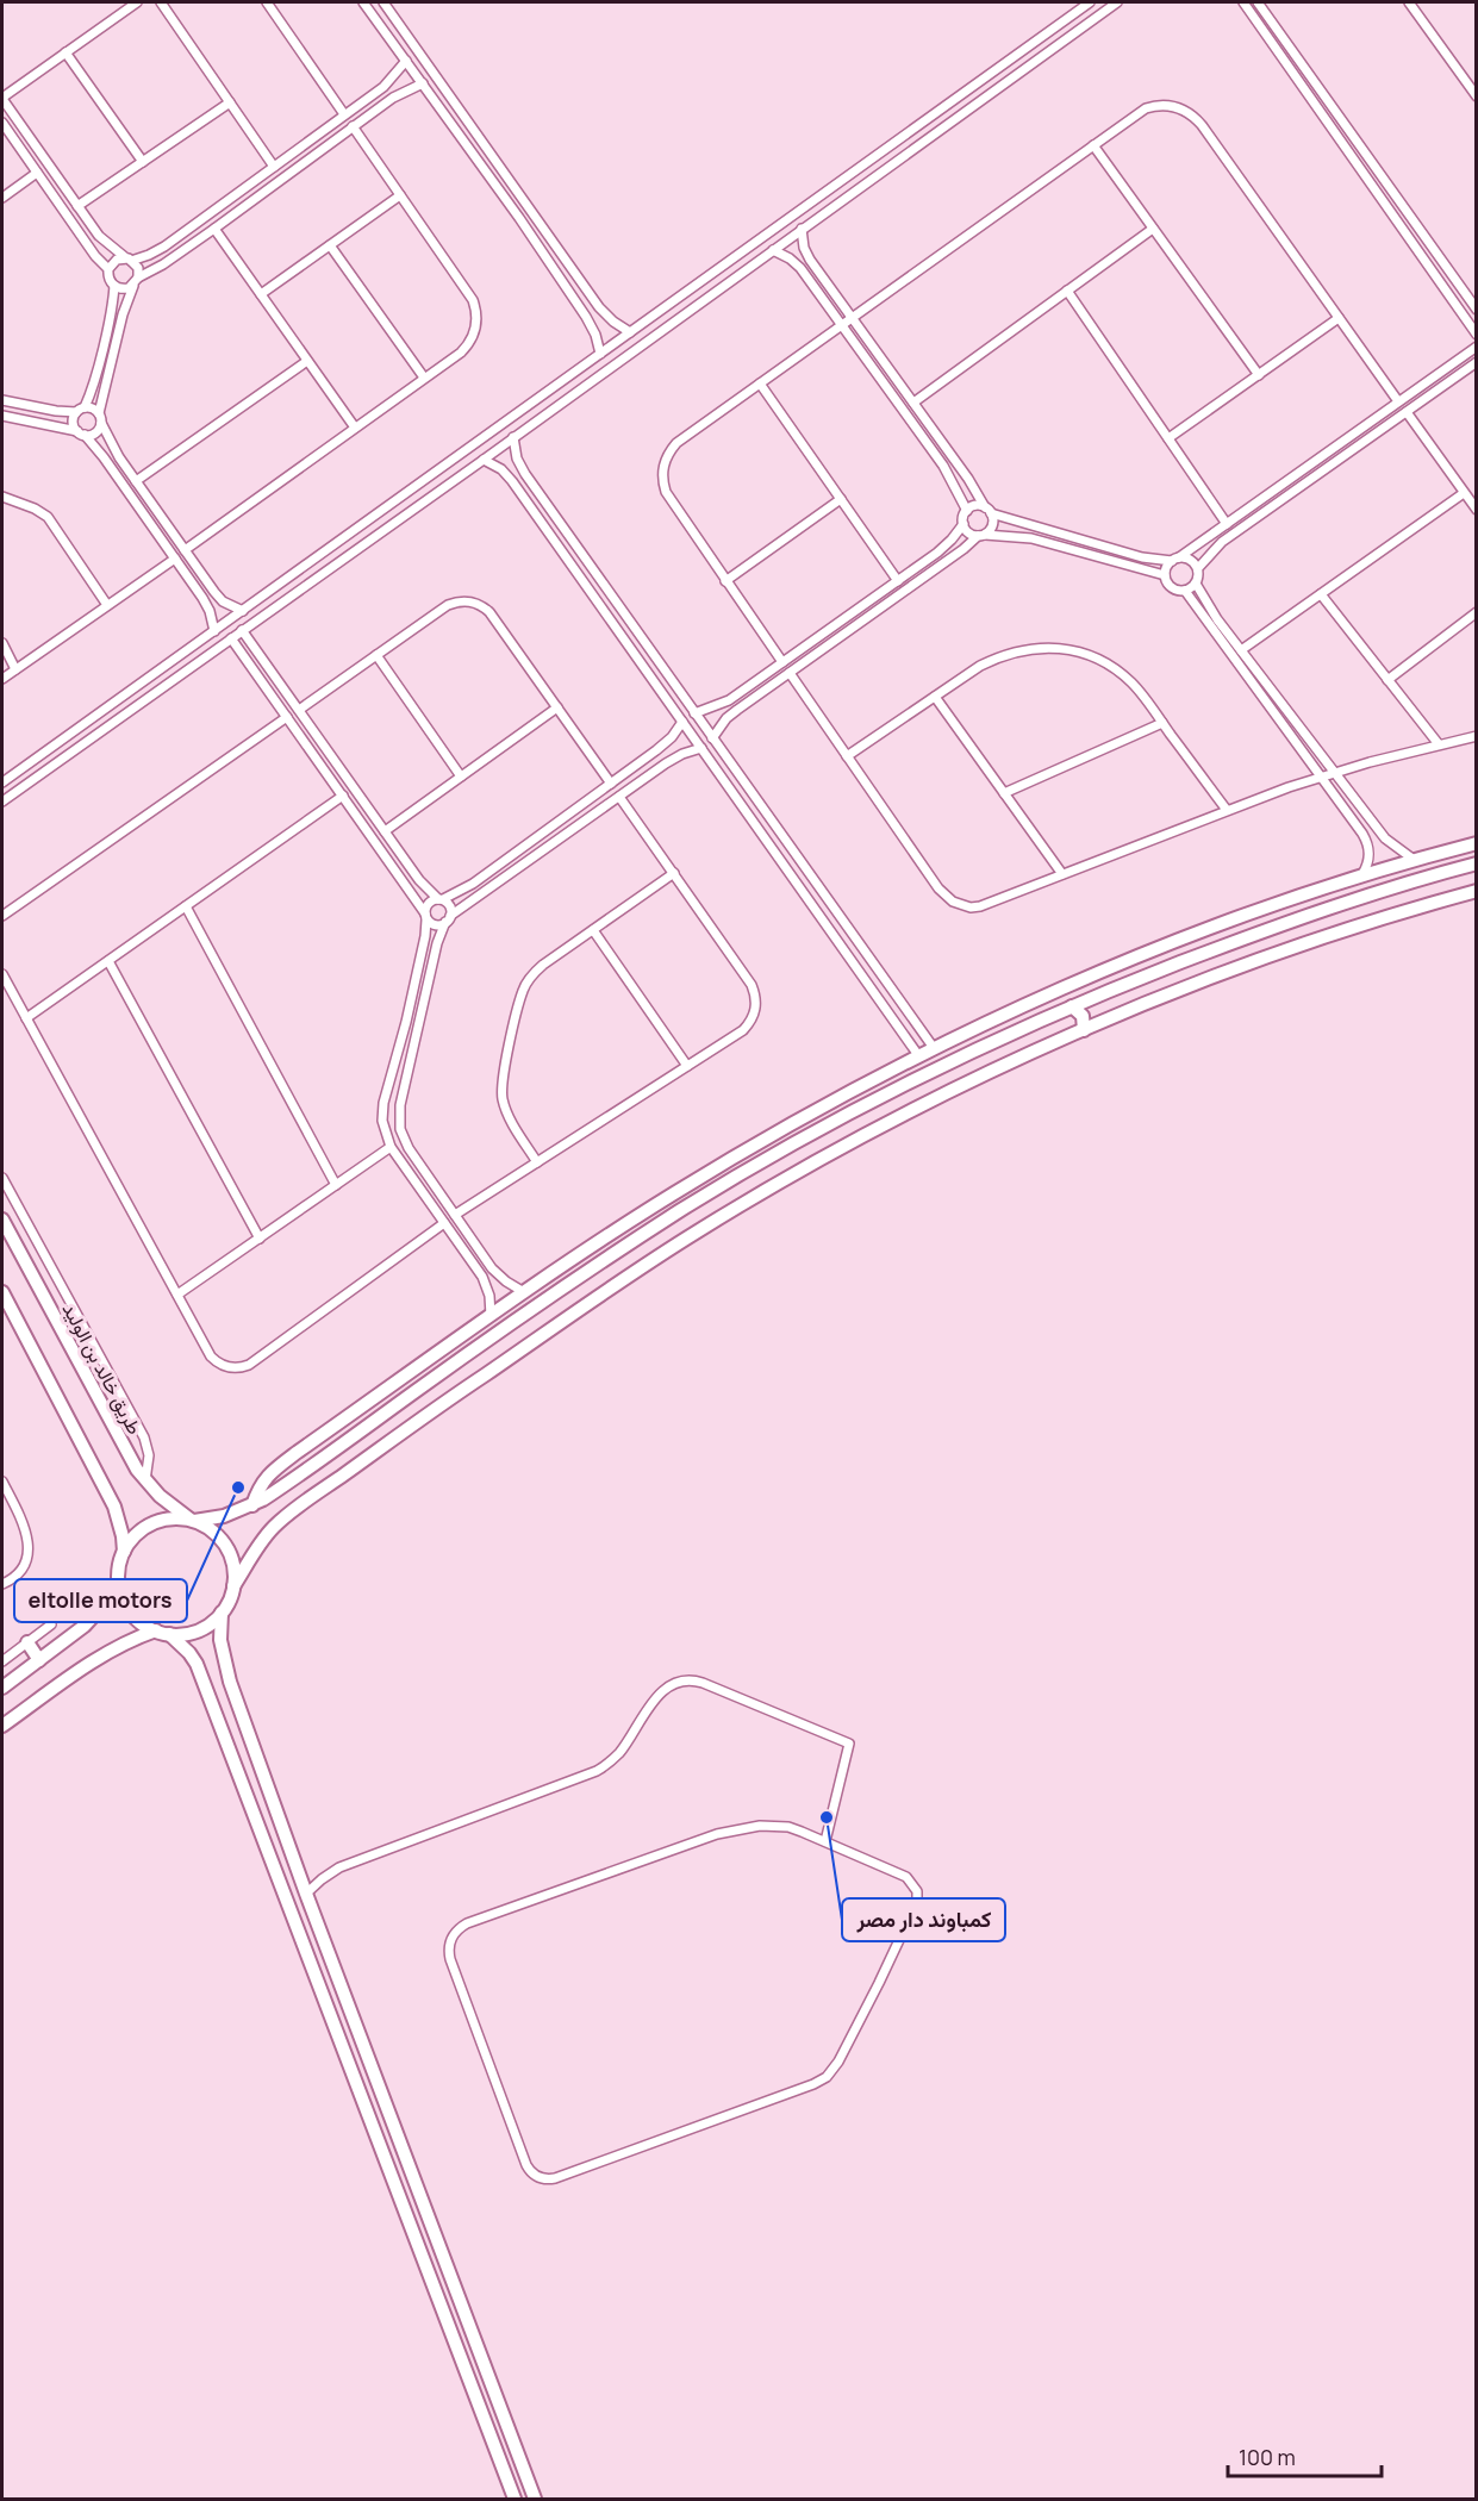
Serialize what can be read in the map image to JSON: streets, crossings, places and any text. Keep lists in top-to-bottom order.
{
  "streets": {
    "street": ["طريق خالد بن الوليد"]
  },
  "places": ["eltolle motors", "كمباوند دار مصر"],
  "scale_bar": "100 m"
}
